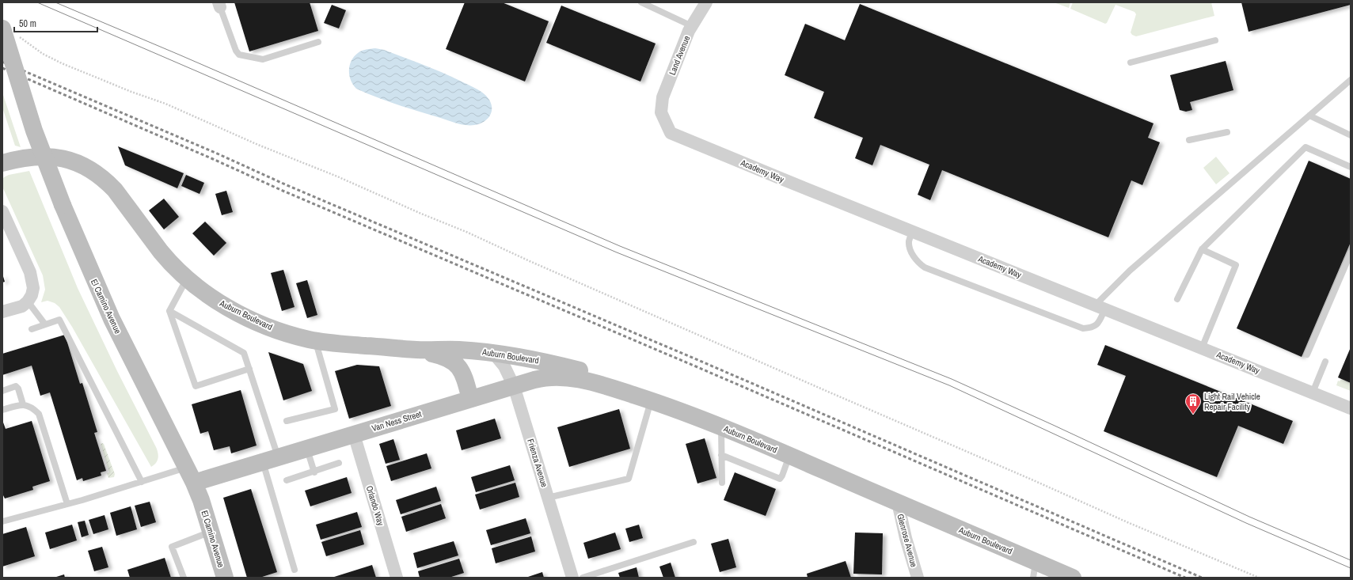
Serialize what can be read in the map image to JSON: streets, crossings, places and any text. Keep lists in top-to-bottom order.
{
  "streets": {
    "street": [
      "Land Avenue",
      "Academy Way",
      "El Camino Avenue",
      "Auburn Boulevard",
      "Van Ness Street",
      "Frienza Avenue",
      "Orlando Way",
      "Glenrose Avenue"
    ]
  },
  "crossings": [
    ["Land Avenue", "Academy Way"],
    ["El Camino Avenue", "Van Ness Street"],
    ["Auburn Boulevard", "Van Ness Street"],
    ["Auburn Boulevard", "Frienza Avenue"],
    ["Auburn Boulevard", "Glenrose Avenue"],
    ["Van Ness Street", "Frienza Avenue"],
    ["Van Ness Street", "Orlando Way"]
  ],
  "places": {
    "building": ["Light Rail Vehicle Repair Facility"]
  },
  "scale_bar": "50 m"
}
